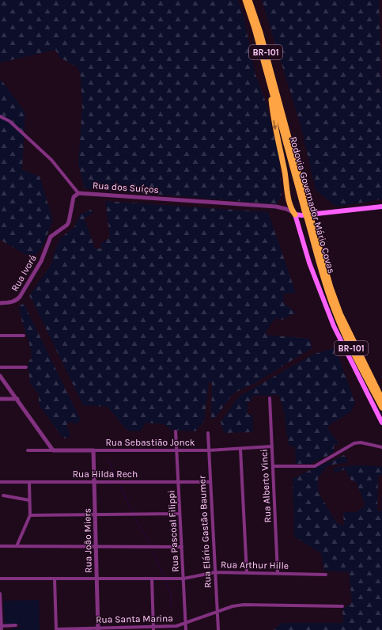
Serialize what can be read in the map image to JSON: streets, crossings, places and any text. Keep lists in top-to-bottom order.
{
  "streets": {
    "highway": ["BR-101", "Rodovia Governador Mário Covas"],
    "street": [
      "Rua dos Suíços",
      "Rua Ivorá",
      "Rua Sebastião Jonck",
      "Rua Hilda Rech",
      "Rua Alberto Vinci",
      "Rua Pascoal Filippi",
      "Rua Elário Gastão Baumer",
      "Rua João Miers",
      "Rua Arthur Hille",
      "Rua Santa Marina"
    ]
  },
  "crossings": [
    ["Rua dos Suíços", "Rua Ivorá"],
    ["Rua Sebastião Jonck", "Rua Alberto Vinci"],
    ["Rua Sebastião Jonck", "Rua Pascoal Filippi"],
    ["Rua Sebastião Jonck", "Rua Elário Gastão Baumer"],
    ["Rua Sebastião Jonck", "Rua João Miers"],
    ["Rua Hilda Rech", "Rua Pascoal Filippi"],
    ["Rua Hilda Rech", "Rua Elário Gastão Baumer"],
    ["Rua Hilda Rech", "Rua João Miers"],
    ["Rua Alberto Vinci", "Rua Arthur Hille"],
    ["Rua Pascoal Filippi", "Rua Arthur Hille"],
    ["Rua Pascoal Filippi", "Rua Santa Marina"],
    ["Rua Elário Gastão Baumer", "Rua Arthur Hille"],
    ["Rua Elário Gastão Baumer", "Rua Santa Marina"],
    ["Rua João Miers", "Rua Arthur Hille"],
    ["Rua João Miers", "Rua Santa Marina"]
  ]
}
